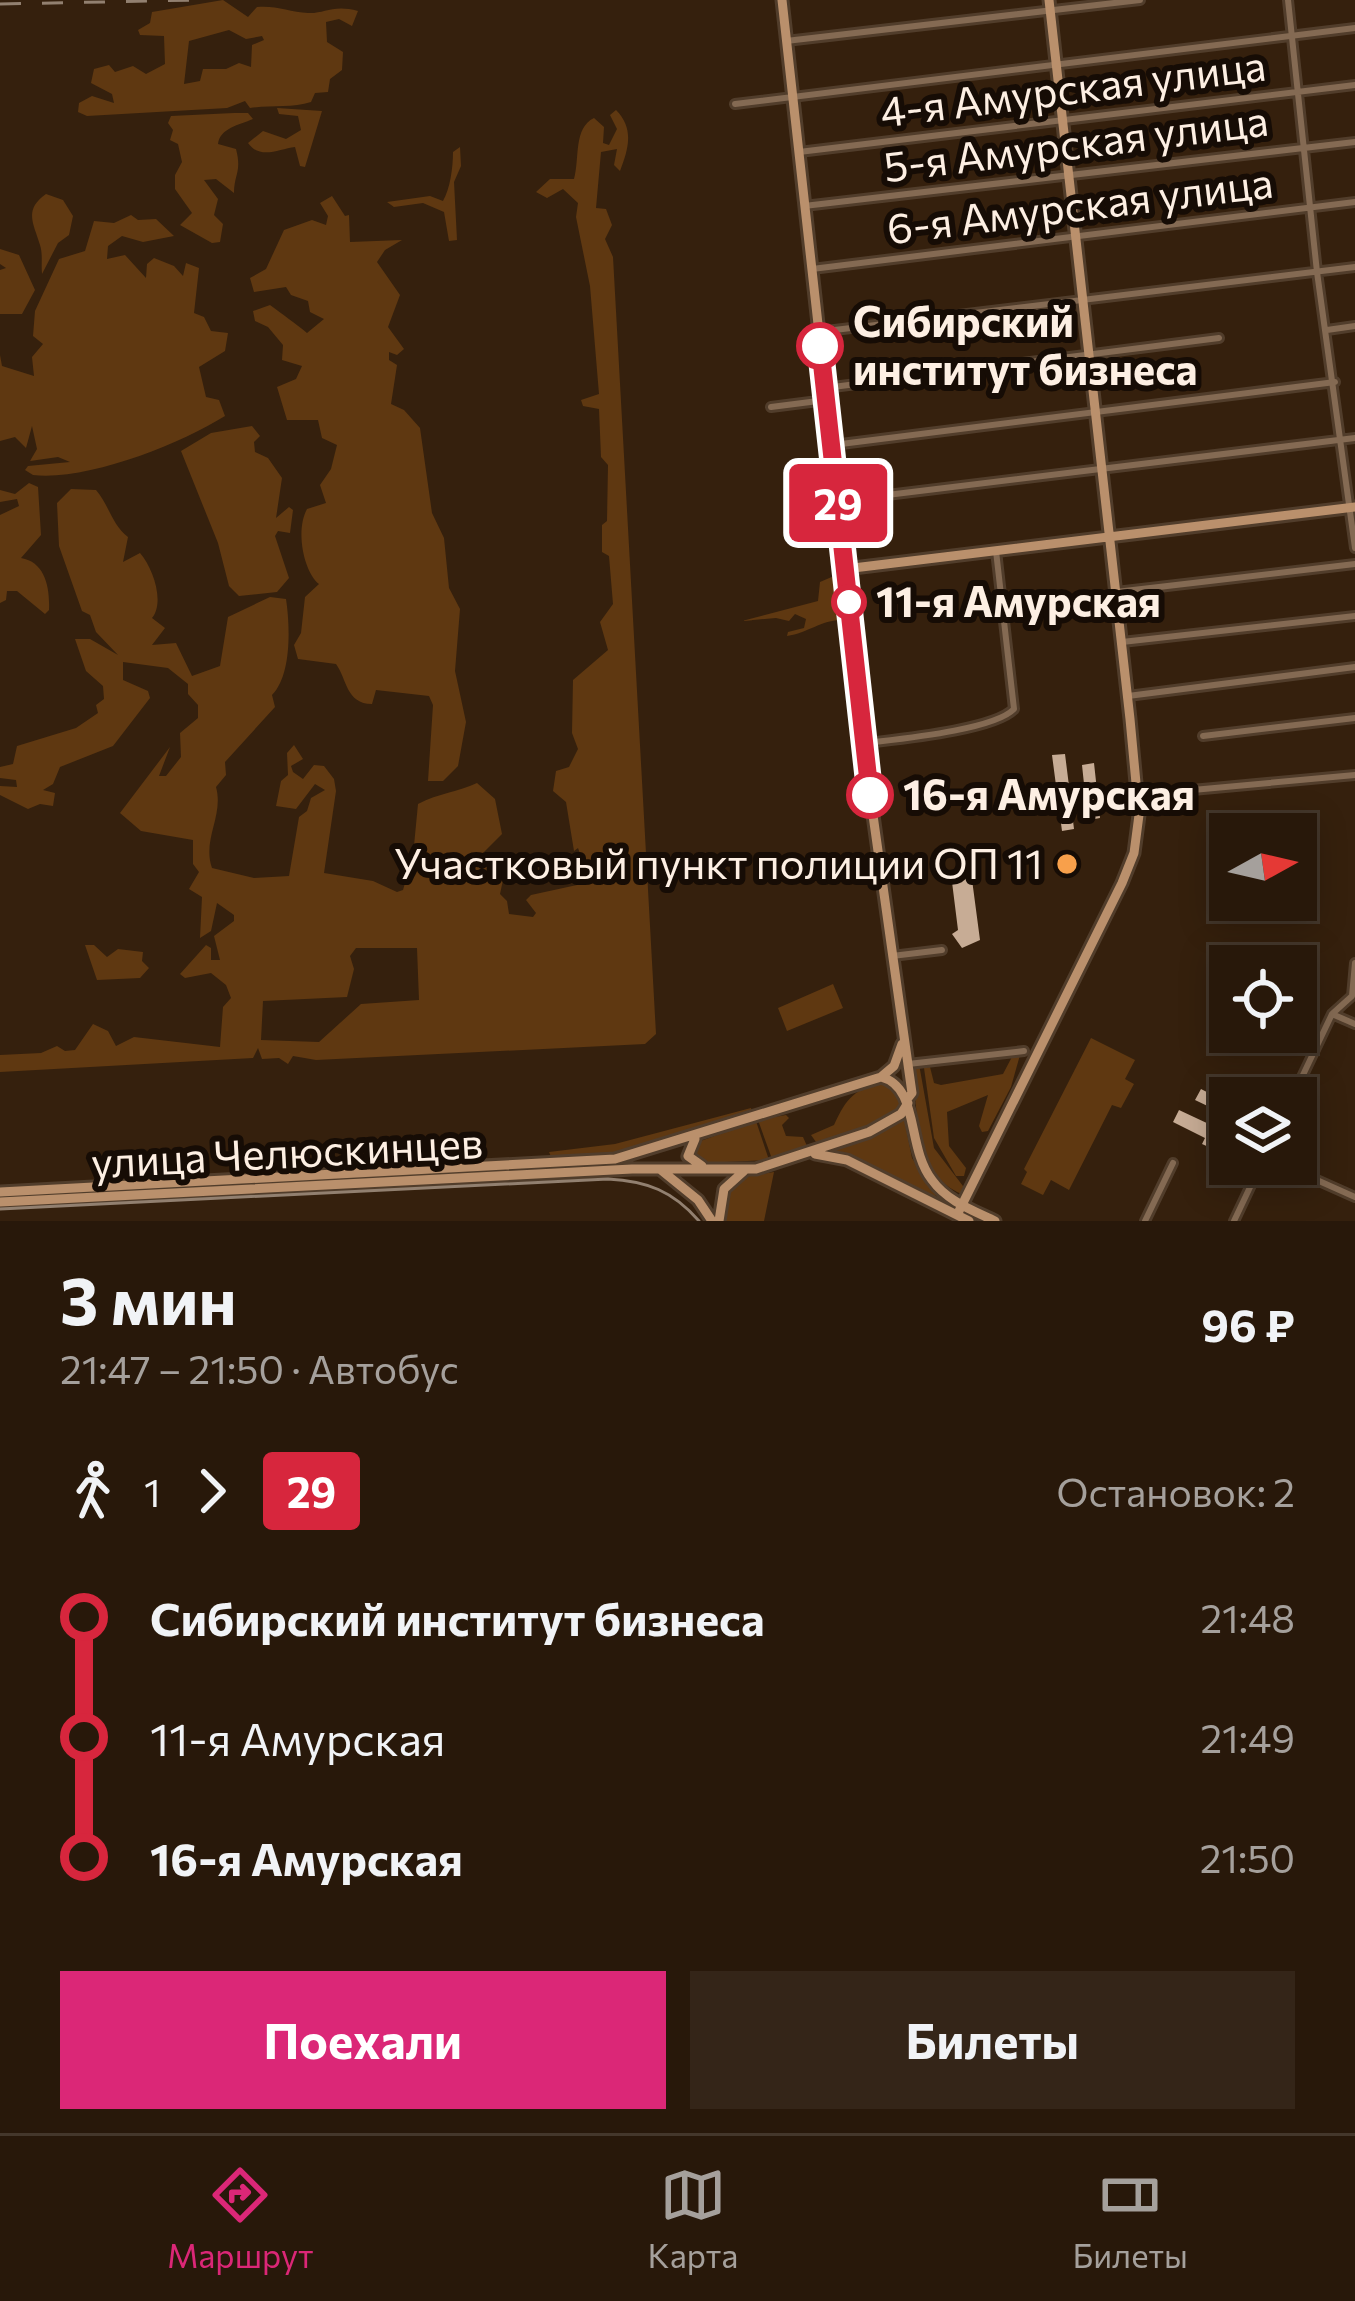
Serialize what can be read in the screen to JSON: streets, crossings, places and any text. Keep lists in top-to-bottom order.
{
  "streets": {
    "main road": ["улица Челюскинцев"],
    "street": ["4-я Амурская улица", "5-я Амурская улица", "6-я Амурская улица"]
  },
  "places": [
    "Сибирский институт бизнеса",
    "11-я Амурская",
    "16-я Амурская",
    "Участковый пункт полиции ОП 11"
  ],
  "lines": ["bus line 29"],
  "north": "right",
  "page": {
    "on_map": "29",
    "heading": ["3 мин", "21:47 – 21:50 · Автобус", "96 ₽"],
    "legs": ["1", "29", "Остановок: 2"],
    "list": [
      {
        "name": "Сибирский институт бизнеса",
        "value": "21:48"
      },
      {
        "name": "11-я Амурская",
        "value": "21:49"
      },
      {
        "name": "16-я Амурская",
        "value": "21:50"
      }
    ],
    "buttons": ["Поехали", "Билеты"],
    "tabs": ["Маршрут", "Карта", "Билеты"]
  }
}
